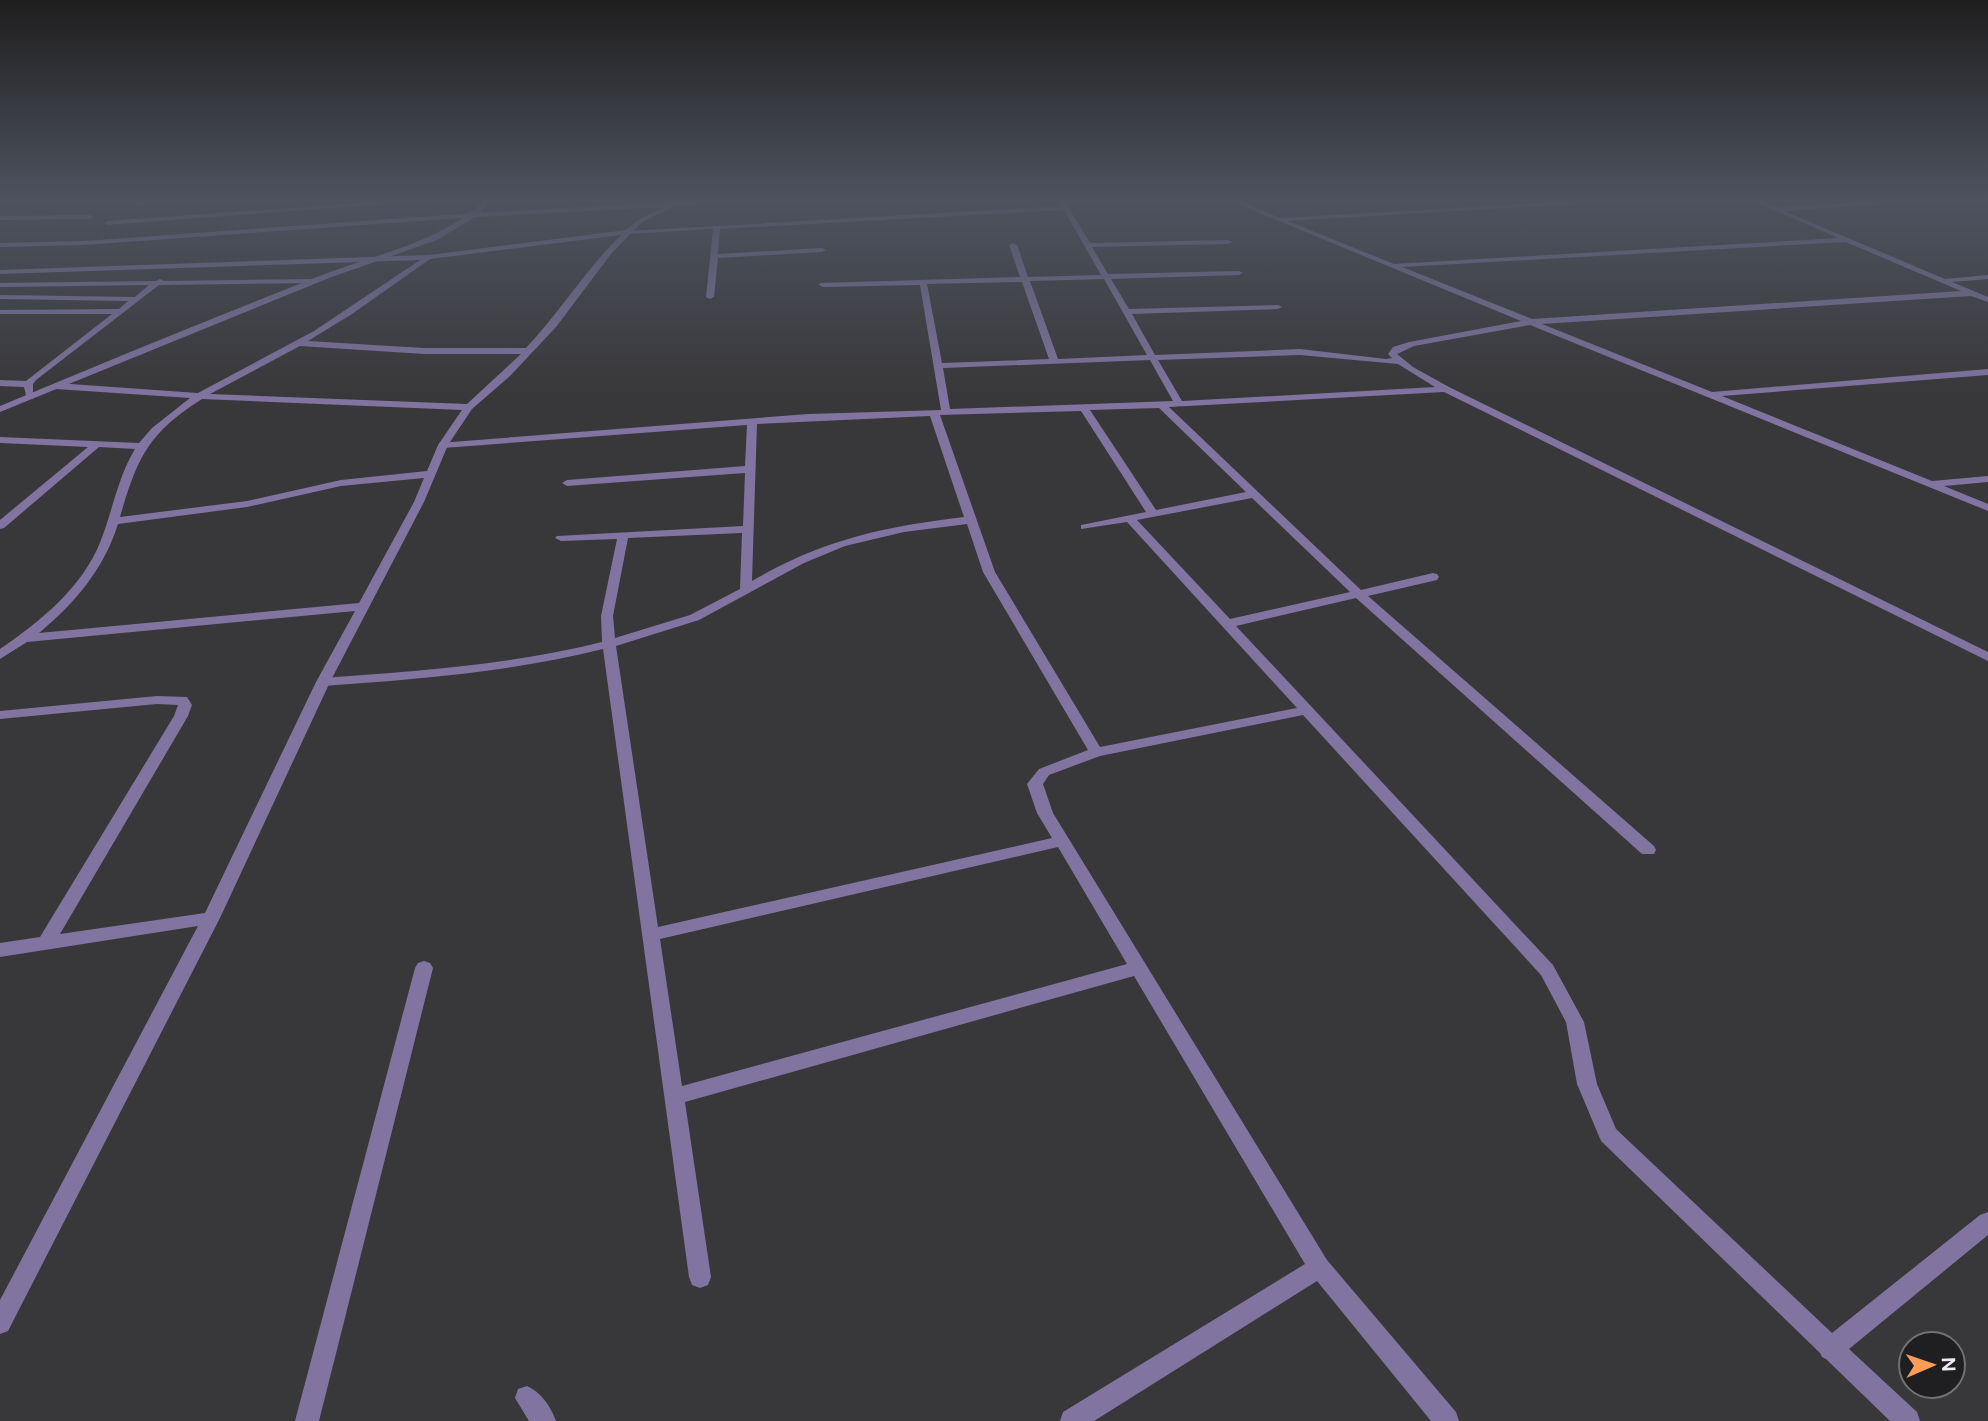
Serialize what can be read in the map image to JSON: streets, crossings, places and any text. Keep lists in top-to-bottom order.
{
  "north": "right"
}
